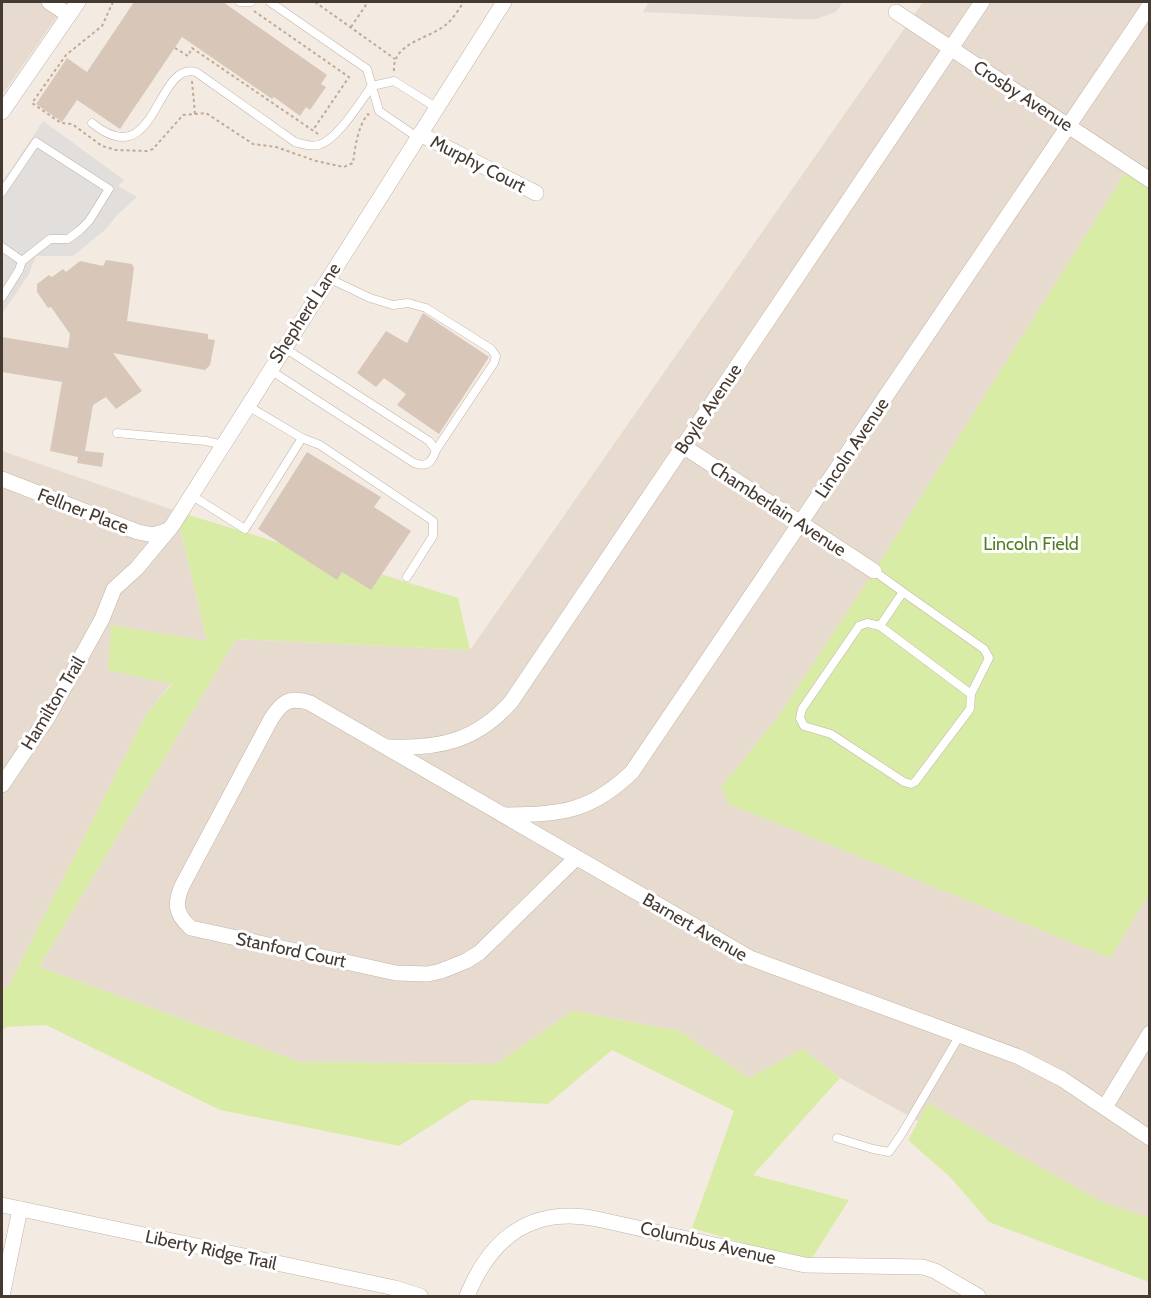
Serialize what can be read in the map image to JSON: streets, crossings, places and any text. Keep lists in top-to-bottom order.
{
  "streets": {
    "street": [
      "Crosby Avenue",
      "Murphy Court",
      "Shepherd Lane",
      "Boyle Avenue",
      "Lincoln Avenue",
      "Chamberlain Avenue",
      "Fellner Place",
      "Hamilton Trail",
      "Barnert Avenue",
      "Stanford Court",
      "Columbus Avenue",
      "Liberty Ridge Trail"
    ]
  },
  "crossings": [
    ["Crosby Avenue", "Boyle Avenue"],
    ["Crosby Avenue", "Lincoln Avenue"],
    ["Murphy Court", "Shepherd Lane"],
    ["Shepherd Lane", "Fellner Place"],
    ["Shepherd Lane", "Hamilton Trail"],
    ["Boyle Avenue", "Chamberlain Avenue"],
    ["Boyle Avenue", "Barnert Avenue"],
    ["Lincoln Avenue", "Chamberlain Avenue"],
    ["Lincoln Avenue", "Barnert Avenue"],
    ["Barnert Avenue", "Stanford Court"]
  ],
  "parks": ["Lincoln Field"]
}
